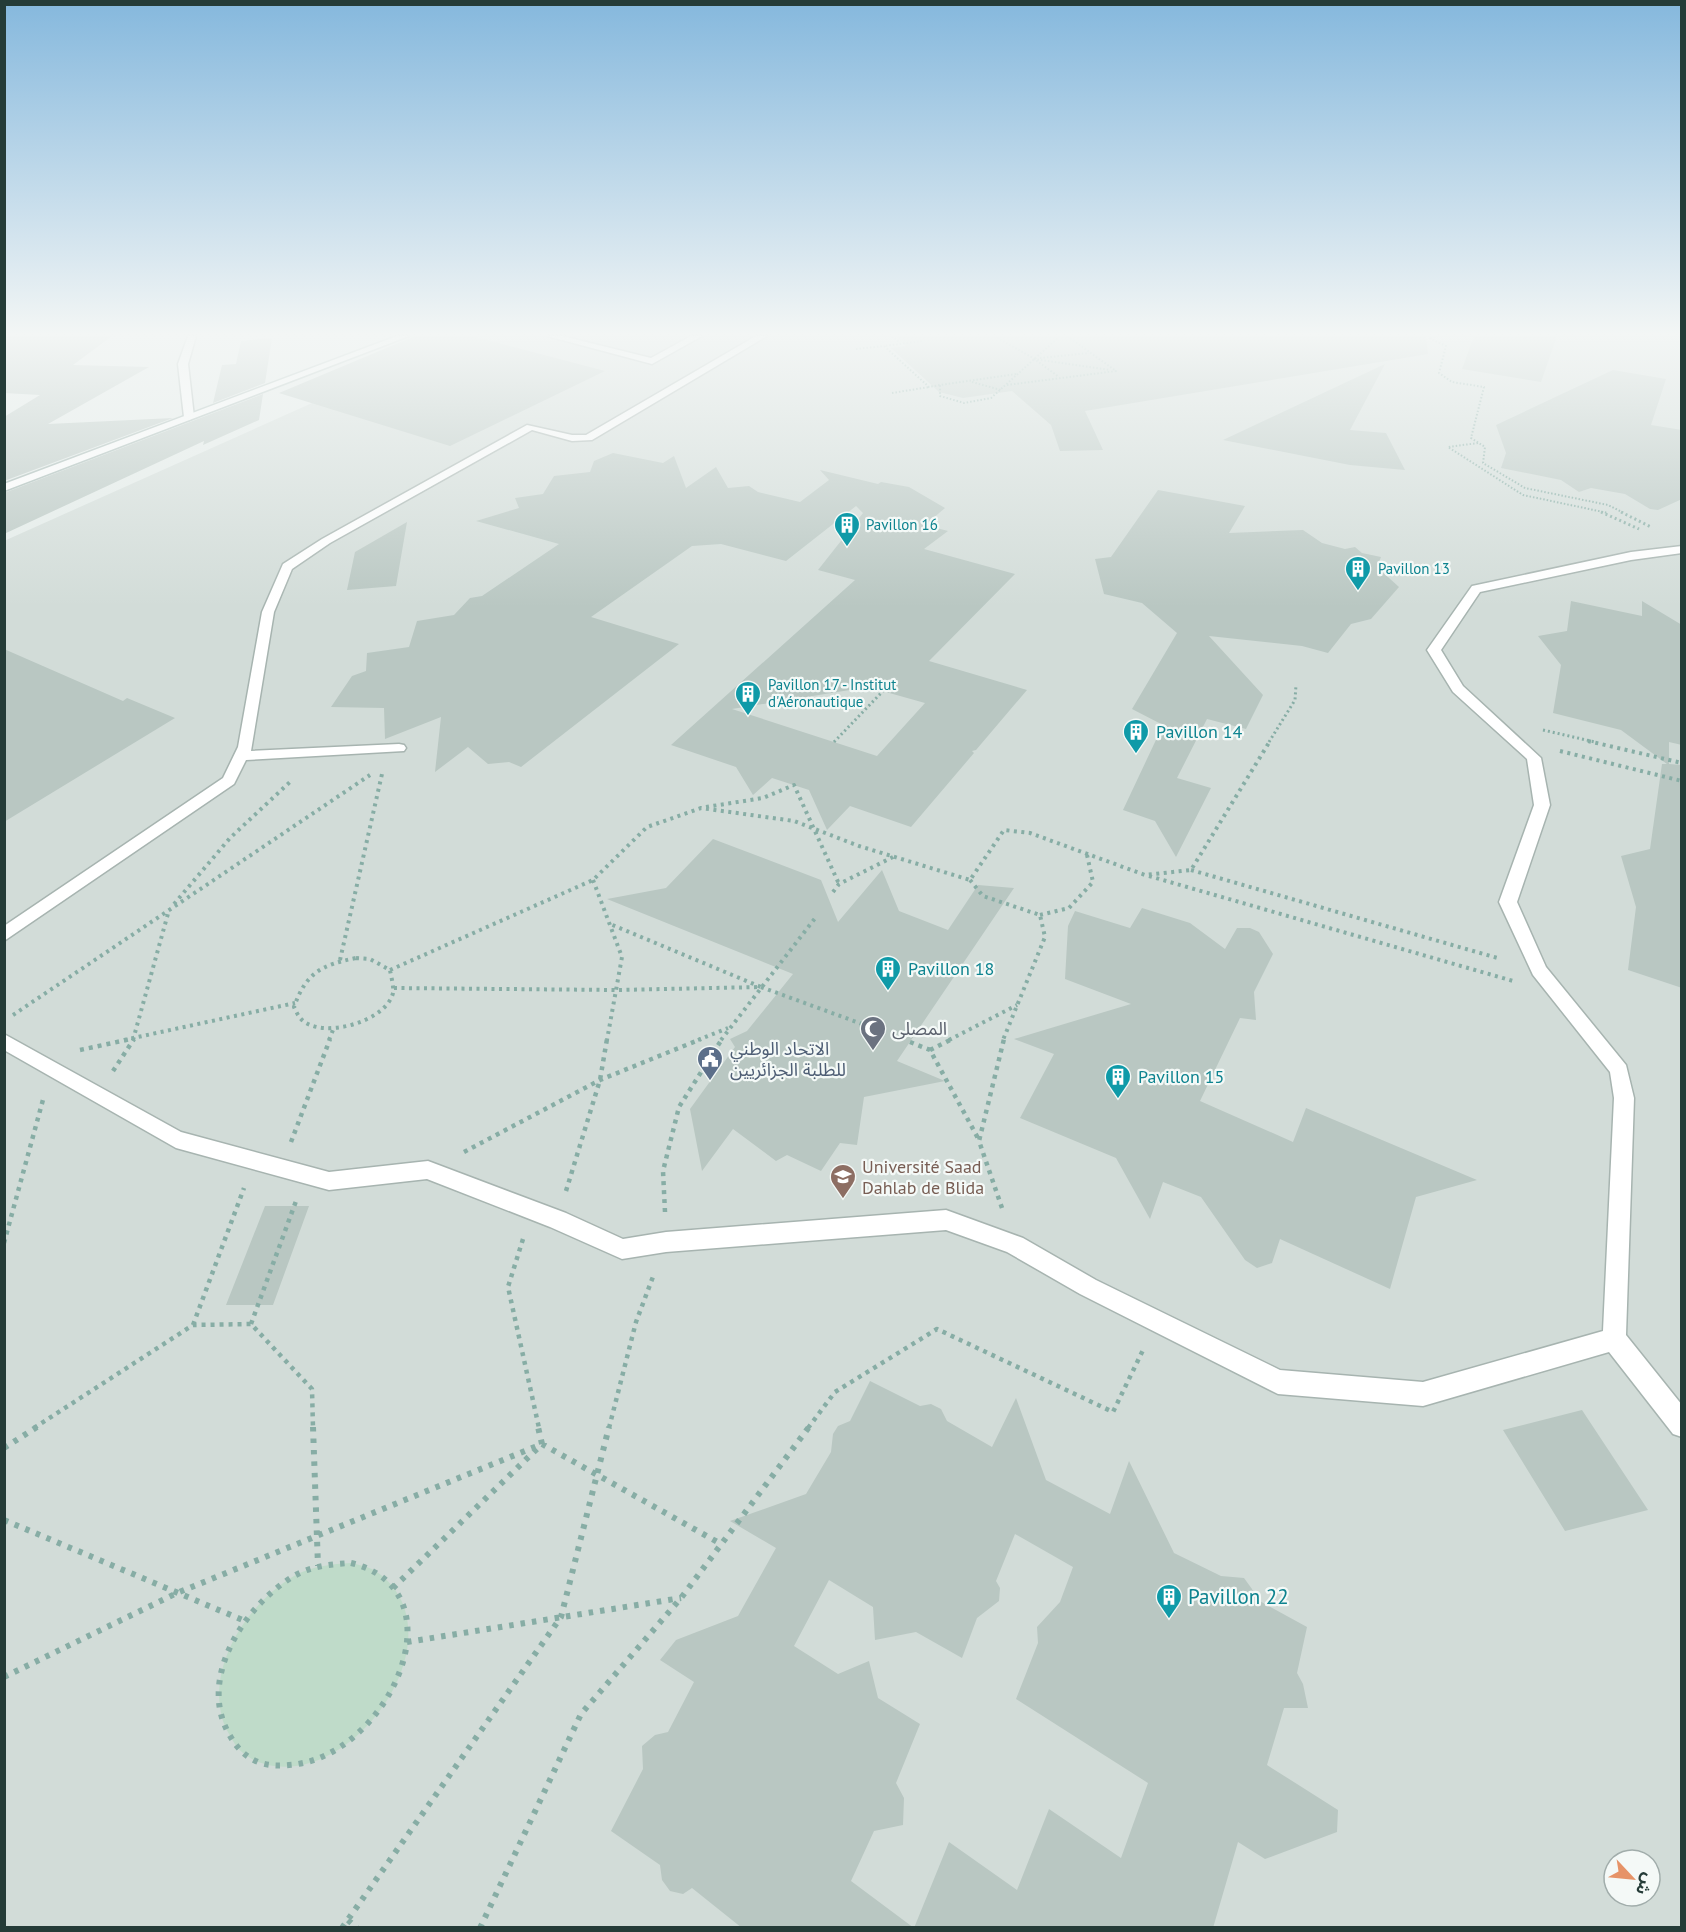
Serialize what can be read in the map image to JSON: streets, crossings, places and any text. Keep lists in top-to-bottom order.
{
  "places": {
    "building": [
      "Pavillon 16",
      "Pavillon 13",
      "Pavillon 17 - Institut d'Aéronautique",
      "Pavillon 14",
      "Pavillon 18",
      "Pavillon 15",
      "Pavillon 22"
    ],
    "mosque": ["المصلى"],
    "public building": ["الاتحاد الوطني للطلبة الجزائريين"],
    "school or university": ["Université Saad Dahlab de Blida"]
  },
  "north": "bottom right"
}
